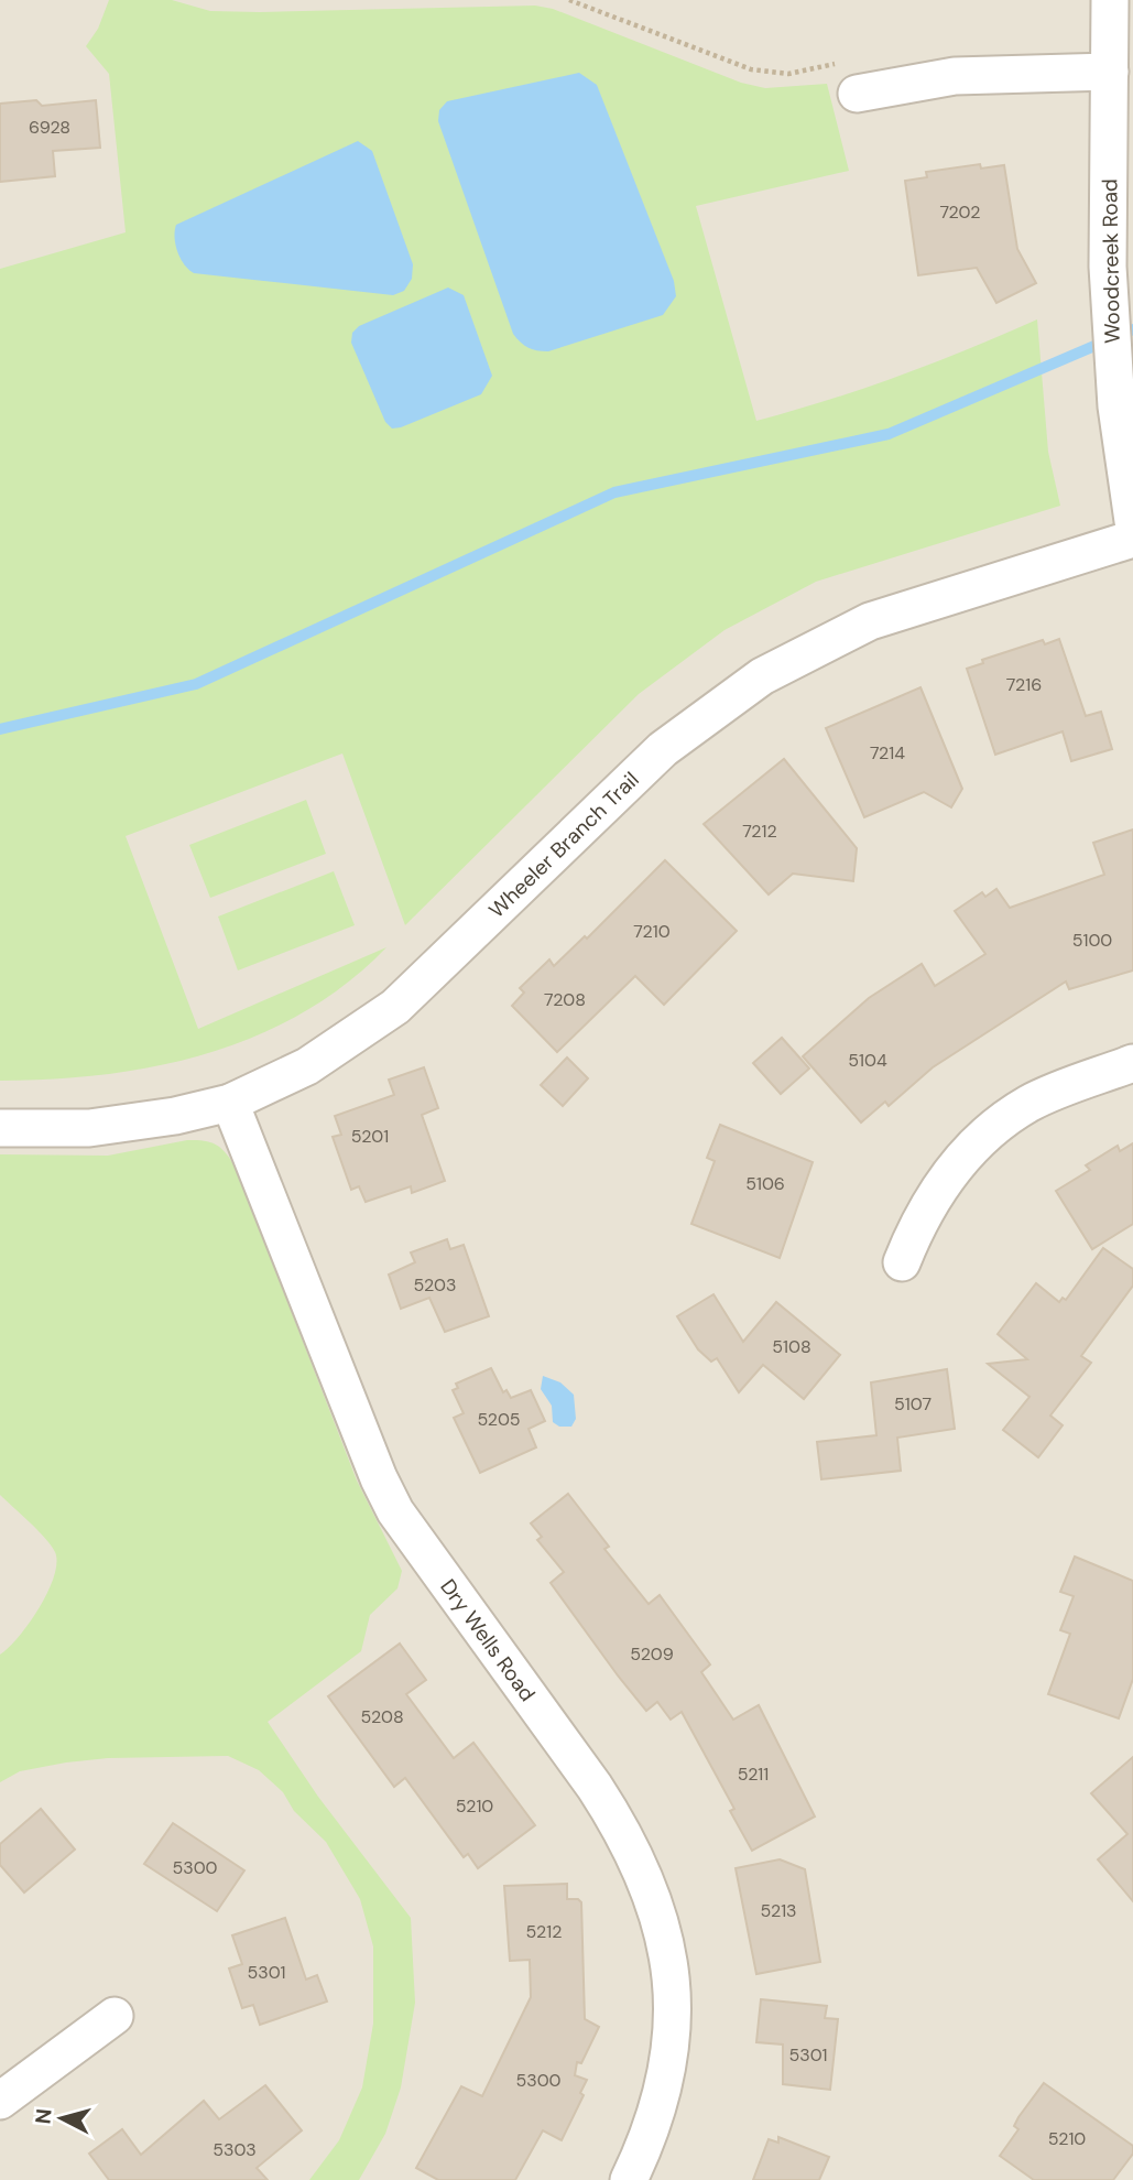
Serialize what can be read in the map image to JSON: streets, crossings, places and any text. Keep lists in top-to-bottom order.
{
  "streets": {
    "street": ["Woodcreek Road", "Wheeler Branch Trail", "Dry Wells Road"]
  },
  "crossings": [
    ["Wheeler Branch Trail", "Dry Wells Road"]
  ],
  "house_numbers": [
    "6928",
    "7202",
    "7216",
    "7214",
    "7212",
    "7210",
    "5100",
    "7208",
    "5104",
    "5201",
    "5106",
    "5203",
    "5108",
    "5107",
    "5205",
    "5209",
    "5208",
    "5211",
    "5210",
    "5300",
    "5213",
    "5212",
    "5301",
    "5301",
    "5300",
    "5210",
    "5303"
  ],
  "north": "left"
}
